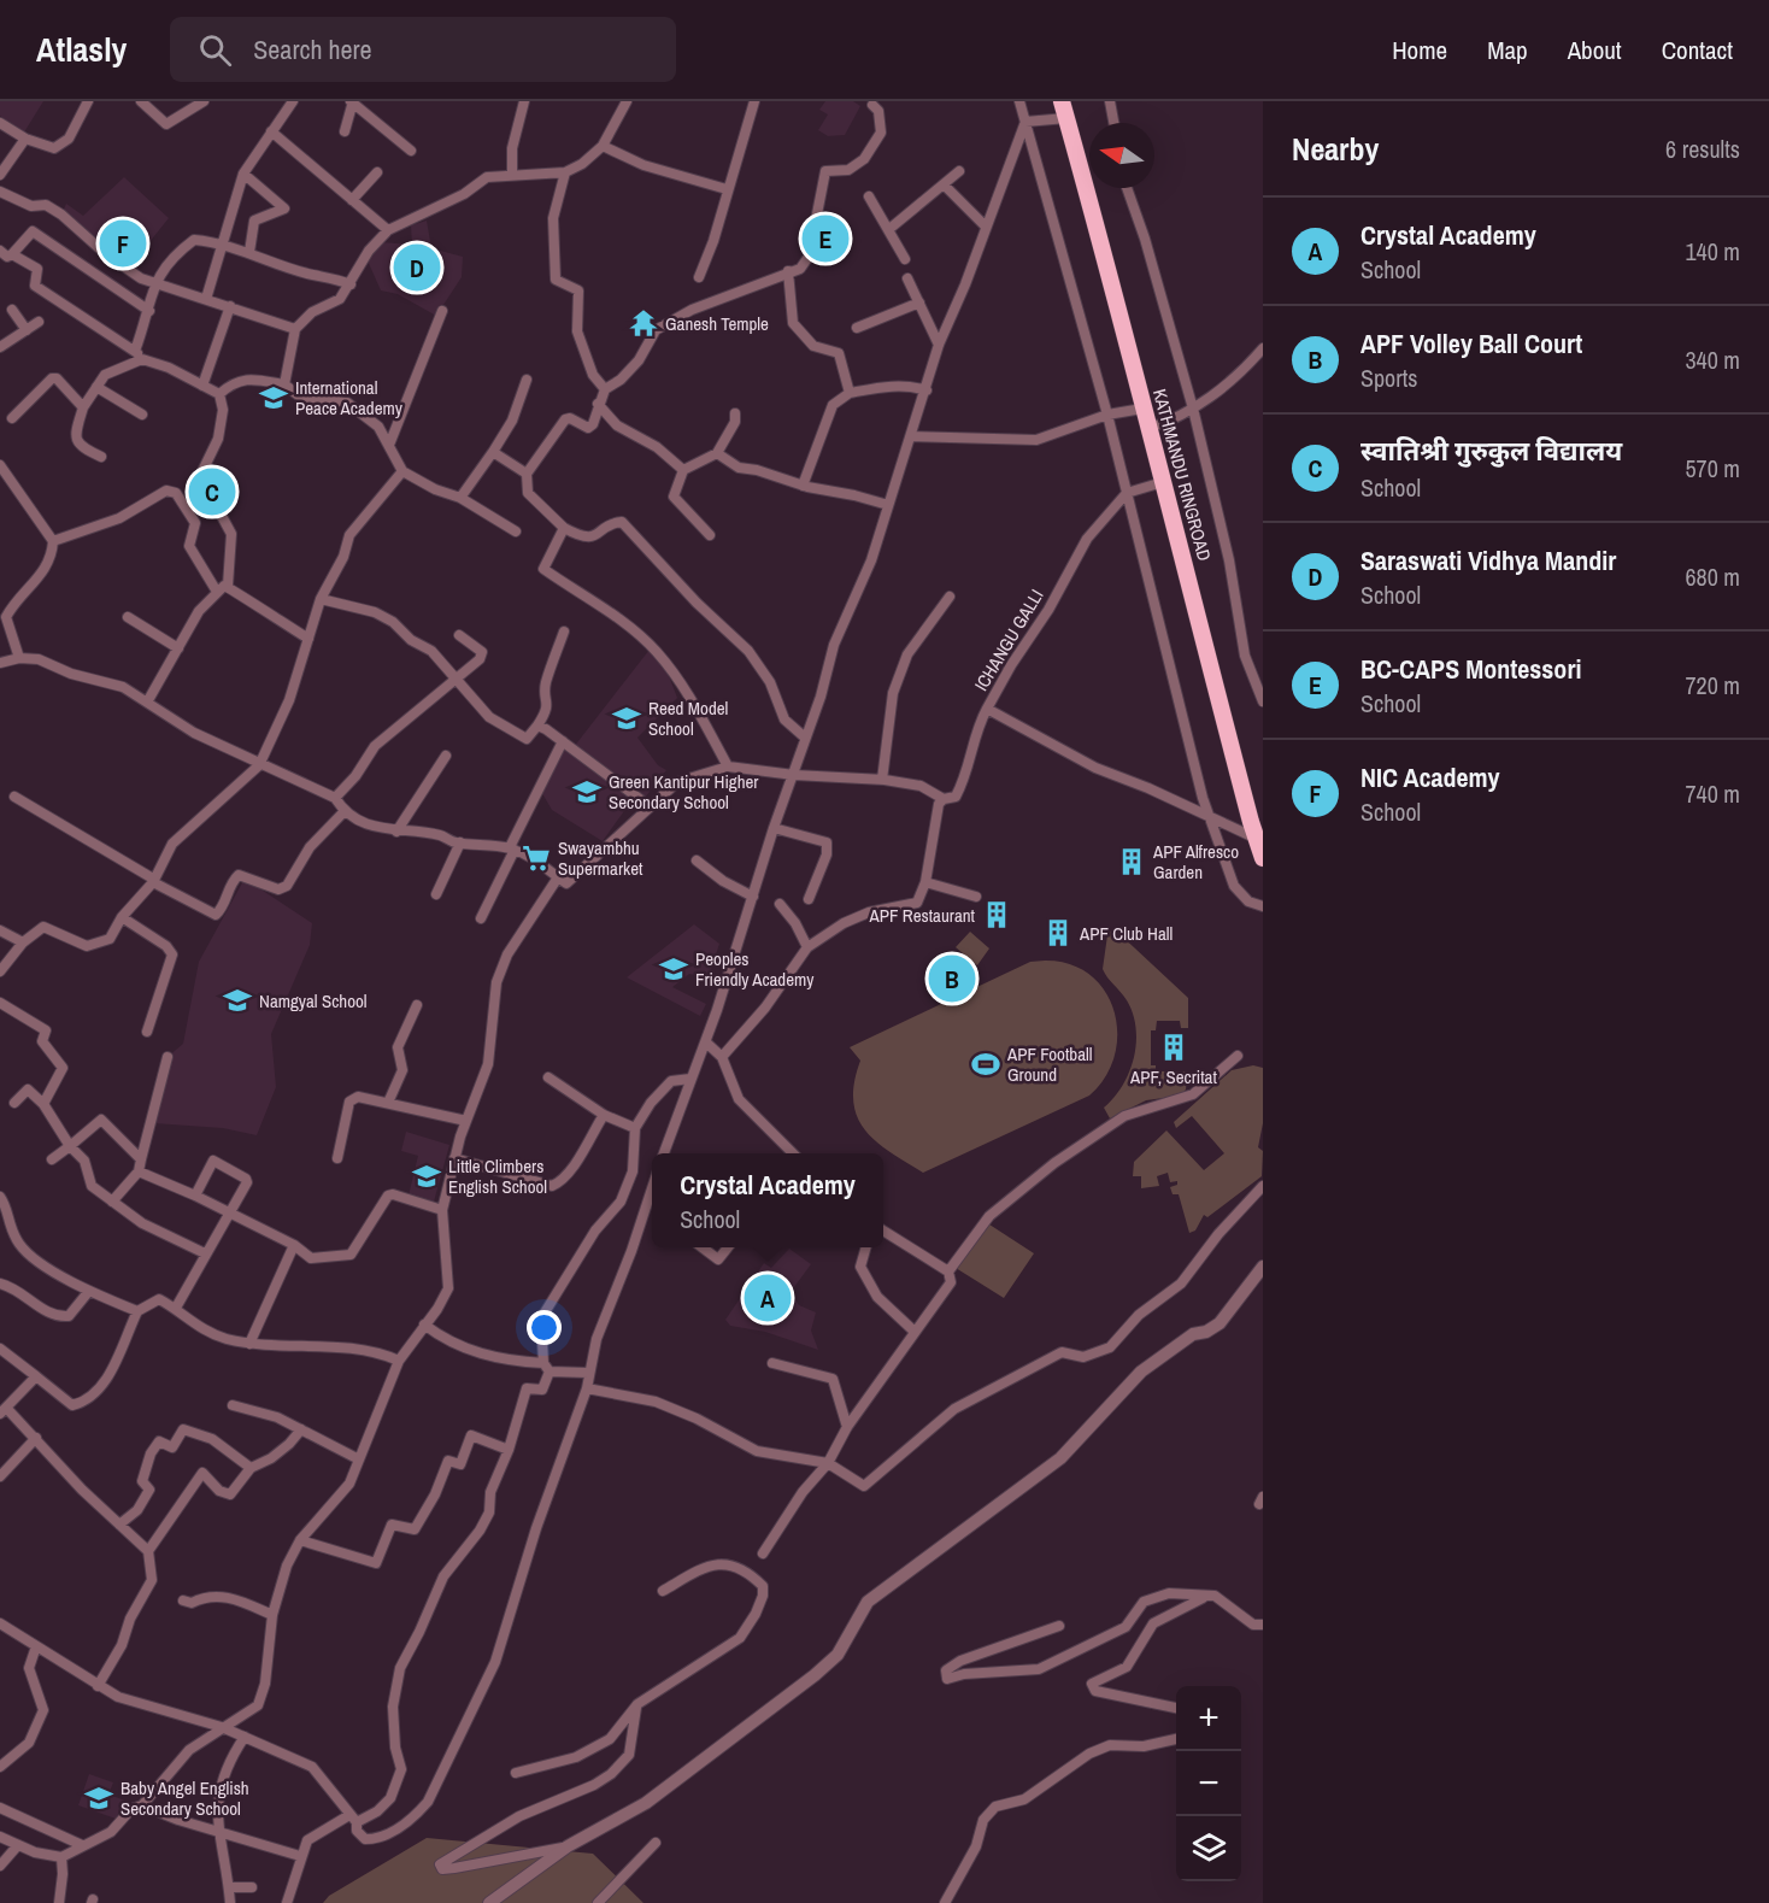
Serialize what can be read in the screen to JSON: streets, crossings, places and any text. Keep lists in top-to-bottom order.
{
  "streets": {
    "highway": ["KATHMANDU RINGROAD"],
    "street": ["ICHANGU GALLI"]
  },
  "crossings": [
    ["KATHMANDU RINGROAD", "ICHANGU GALLI"]
  ],
  "places": {
    "temple": ["Ganesh Temple"],
    "school or university": [
      "International Peace Academy",
      "Reed Model School",
      "Green Kantipur Higher Secondary School",
      "Peoples Friendly Academy",
      "Namgyal School",
      "Little Climbers English School",
      "Baby Angel English Secondary School"
    ],
    "supermarket": ["Swayambhu Supermarket"],
    "building": [
      "APF Alfresco Garden",
      "APF Restaurant",
      "APF Club Hall",
      "APF, Secritat"
    ],
    "sports": ["APF Football Ground"]
  },
  "north": "left",
  "page": {
    "header": "Atlasly",
    "search": "Search here",
    "nav": [
      "Home",
      "Map",
      "About",
      "Contact"
    ],
    "heading": ["Nearby", "6 results"],
    "list": [
      {
        "mark": "A",
        "name": "Crystal Academy",
        "note": "School",
        "value": "140 m"
      },
      {
        "mark": "B",
        "name": "APF Volley Ball Court",
        "note": "Sports",
        "value": "340 m"
      },
      {
        "mark": "C",
        "name": "स्वातिश्री गुरुकुल विद्यालय",
        "note": "School",
        "value": "570 m"
      },
      {
        "mark": "D",
        "name": "Saraswati Vidhya Mandir",
        "note": "School",
        "value": "680 m"
      },
      {
        "mark": "E",
        "name": "BC-CAPS Montessori",
        "note": "School",
        "value": "720 m"
      },
      {
        "mark": "F",
        "name": "NIC Academy",
        "note": "School",
        "value": "740 m"
      }
    ],
    "pins": [
      "E",
      "F",
      "D",
      "C",
      "B",
      "A"
    ],
    "popup": ["Crystal Academy", "School"],
    "map_buttons": ["+", "−"]
  }
}
